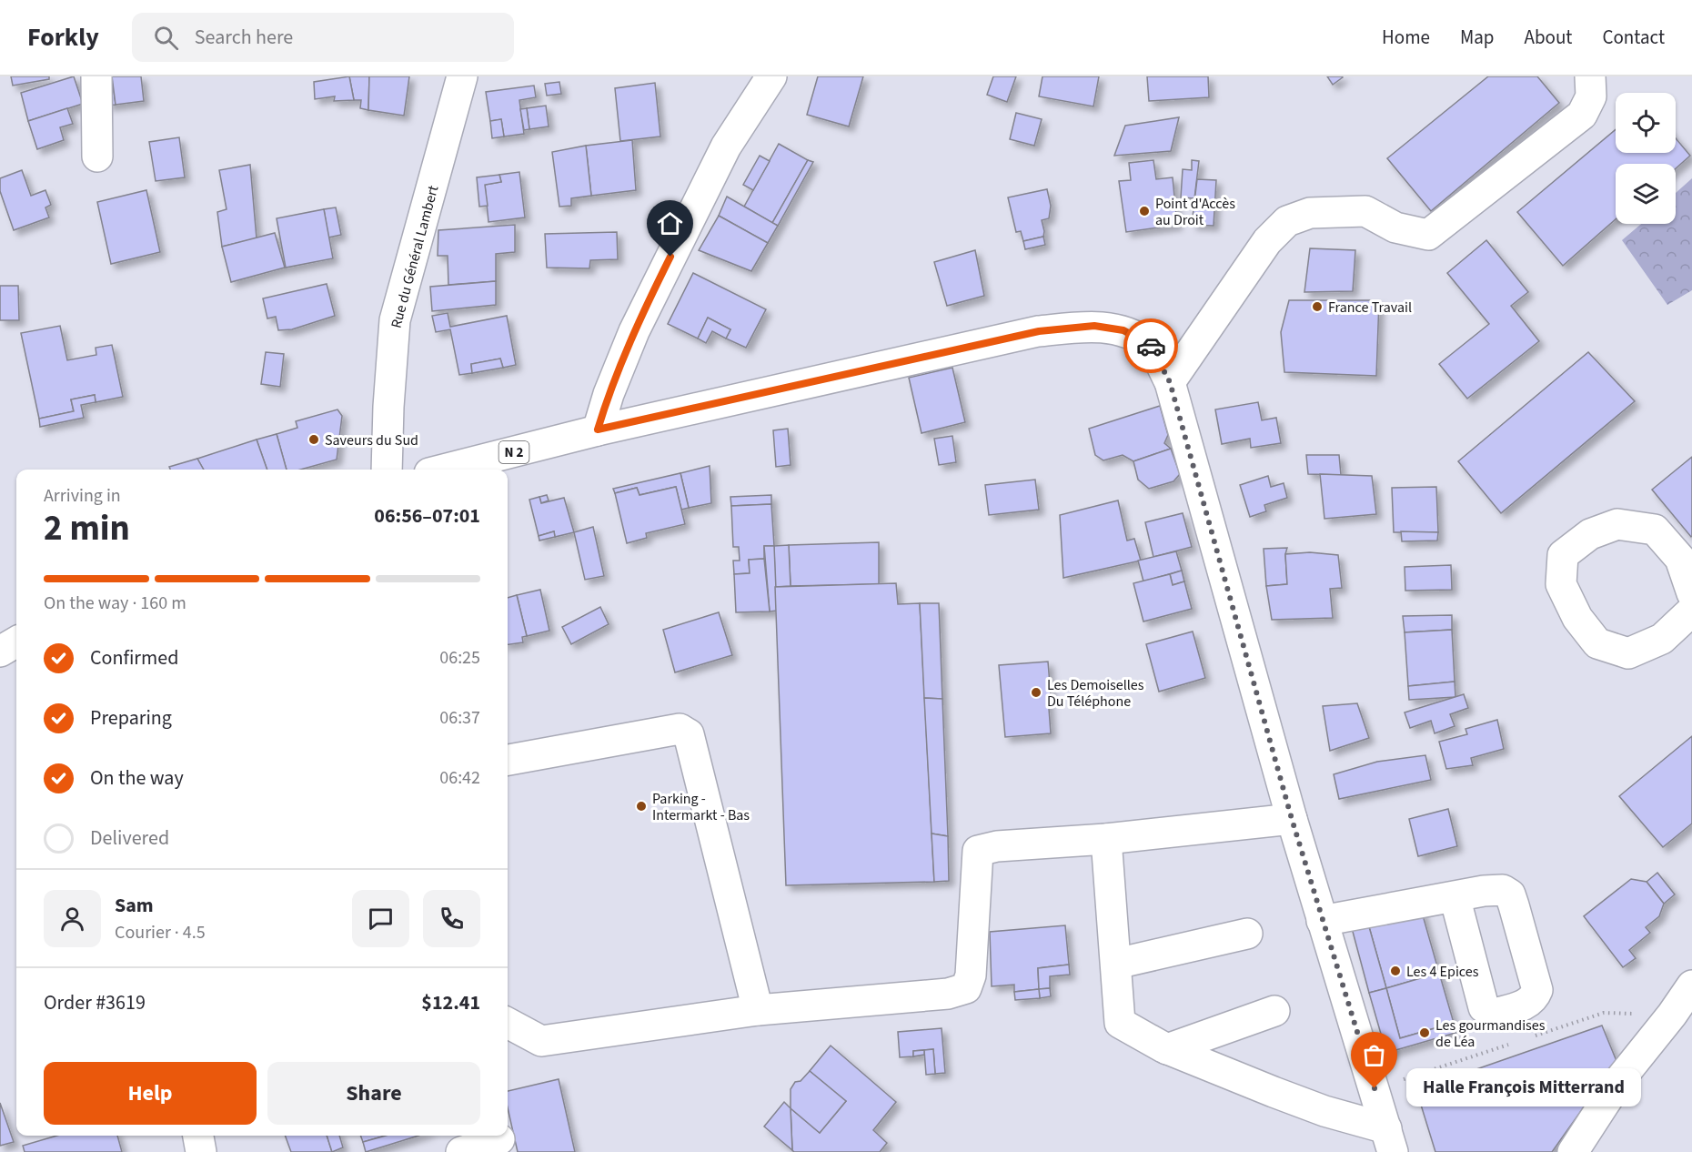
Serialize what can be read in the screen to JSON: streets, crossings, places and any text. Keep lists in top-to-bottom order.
{
  "streets": {
    "main road": ["Rue du Général Lambert", "N 2"]
  },
  "places": [
    "Point d'Accès au Droit",
    "France Travail",
    "Saveurs du Sud",
    "Les Demoiselles Du Téléphone",
    "Parking - Intermarkt - Bas",
    "Les 4 Epices",
    "Les gourmandises de Léa",
    "Halle François Mitterrand"
  ],
  "page": {
    "header": "Forkly",
    "search": "Search here",
    "nav": [
      "Home",
      "Map",
      "About",
      "Contact"
    ],
    "heading": ["2 min", "Arriving in", "06:56–07:01"],
    "panel": [
      "Sam",
      "Courier · 4.5",
      "Order #3619",
      "$12.41"
    ],
    "bar": "On the way · 160 m",
    "list": [
      ["Confirmed", "06:25"],
      ["Preparing", "06:37"],
      ["On the way", "06:42"],
      "Delivered"
    ],
    "buttons": ["Help", "Share"],
    "bubble": "Halle François Mitterrand"
  }
}
